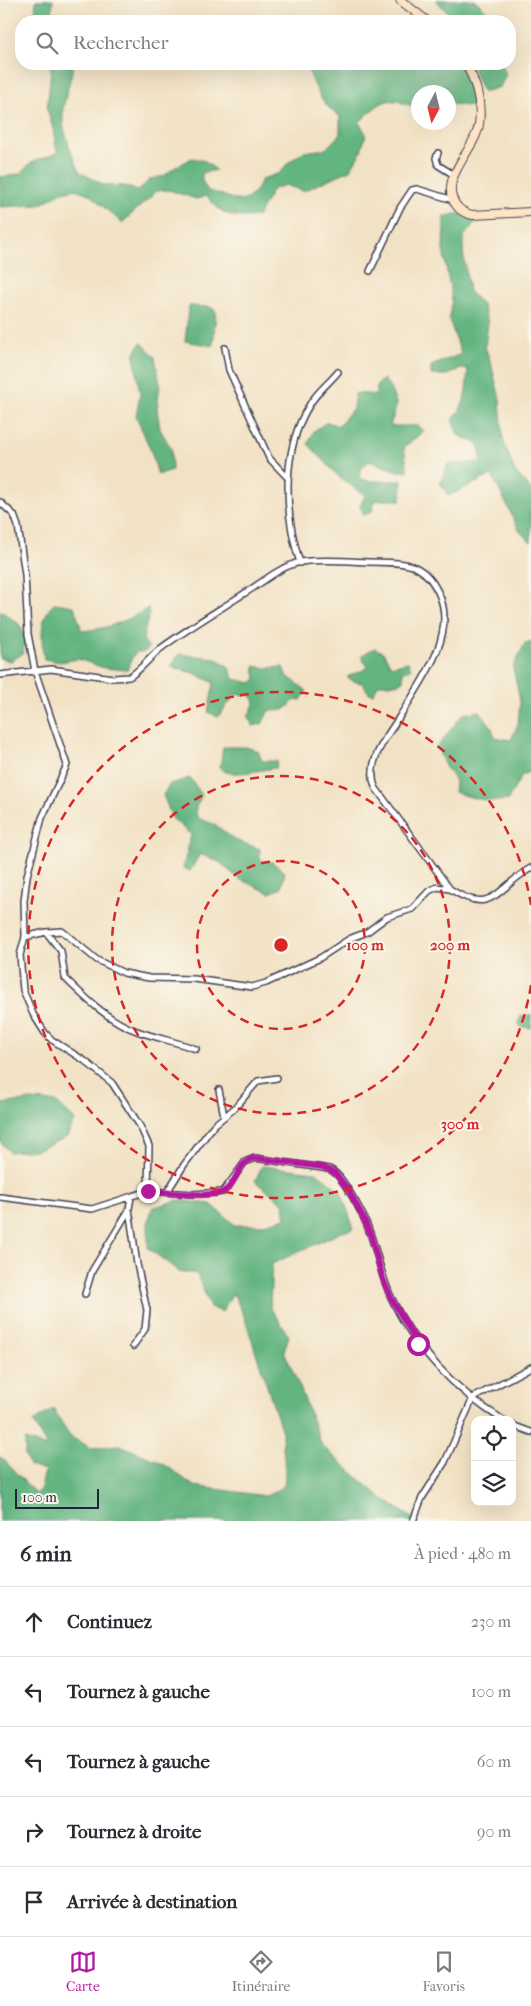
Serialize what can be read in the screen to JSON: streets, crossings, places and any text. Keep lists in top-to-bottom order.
{
  "scale_bar": "100 m",
  "north": "bottom",
  "page": {
    "search": "Rechercher",
    "scale": "100 m",
    "heading": ["6 min", "À pied · 480 m"],
    "list": [
      ["Continuez", "230 m"],
      ["Tournez à gauche", "100 m"],
      ["Tournez à gauche", "60 m"],
      ["Tournez à droite", "90 m"],
      "Arrivée à destination"
    ],
    "nav": ["Carte", "Itinéraire", "Favoris"]
  },
  "rings": ["100 m", "200 m", "300 m"]
}
